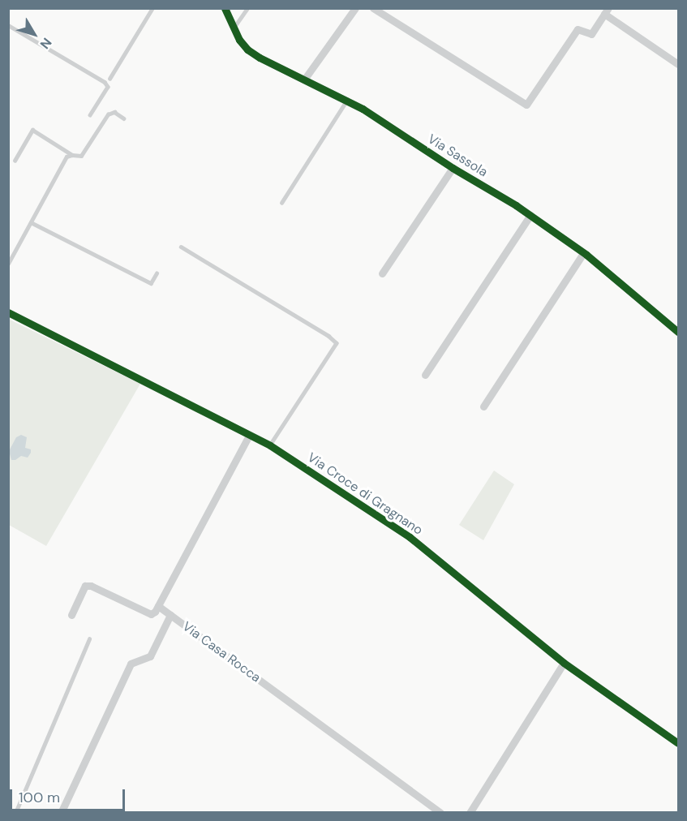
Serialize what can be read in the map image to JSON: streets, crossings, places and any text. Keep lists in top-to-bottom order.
{
  "streets": {
    "street": ["Via Sassola", "Via Croce di Gragnano", "Via Casa Rocca"]
  },
  "scale_bar": "100 m",
  "north": "bottom right"
}
